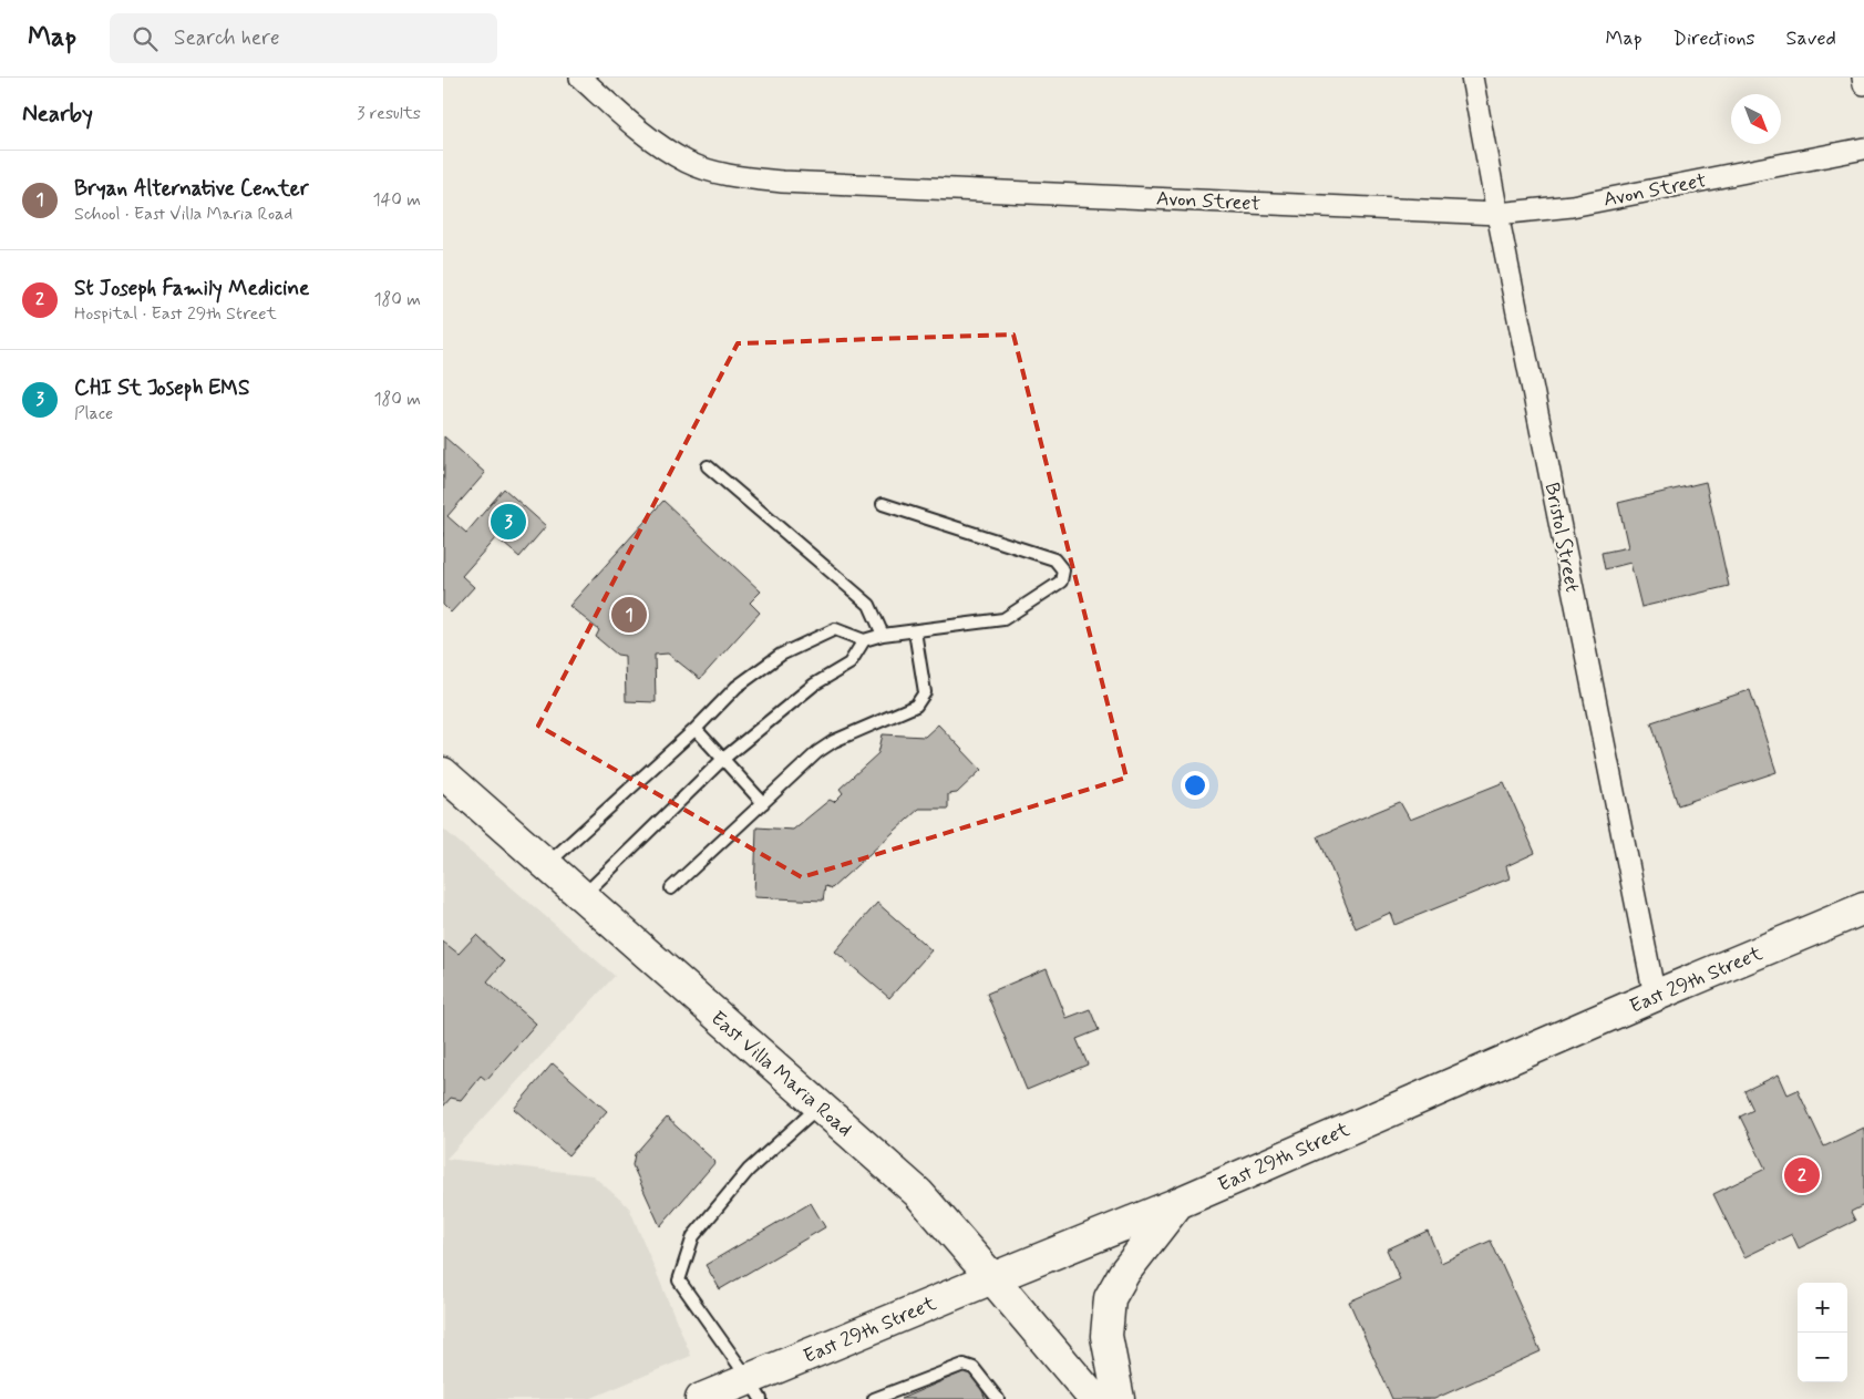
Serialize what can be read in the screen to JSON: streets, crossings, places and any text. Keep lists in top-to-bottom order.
{
  "streets": {
    "main road": ["East 29th Street", "East Villa Maria Road"],
    "street": ["Avon Street", "Bristol Street"]
  },
  "crossings": [
    ["Avon Street", "Bristol Street"],
    ["Bristol Street", "East 29th Street"],
    ["East 29th Street", "East Villa Maria Road"]
  ],
  "north": "bottom right",
  "page": {
    "header": "Map",
    "search": "Search here",
    "nav": ["Map", "Directions", "Saved"],
    "heading": ["Nearby", "3 results"],
    "list": [
      {
        "mark": "1",
        "name": "Bryan Alternative Center",
        "note": "School · East Villa Maria Road",
        "value": "140 m"
      },
      {
        "mark": "2",
        "name": "St Joseph Family Medicine",
        "note": "Hospital · East 29th Street",
        "value": "180 m"
      },
      {
        "mark": "3",
        "name": "CHI St Joseph EMS",
        "note": "Place",
        "value": "180 m"
      }
    ],
    "pins": ["3", "1", "2"],
    "map_buttons": ["+", "−"]
  }
}
